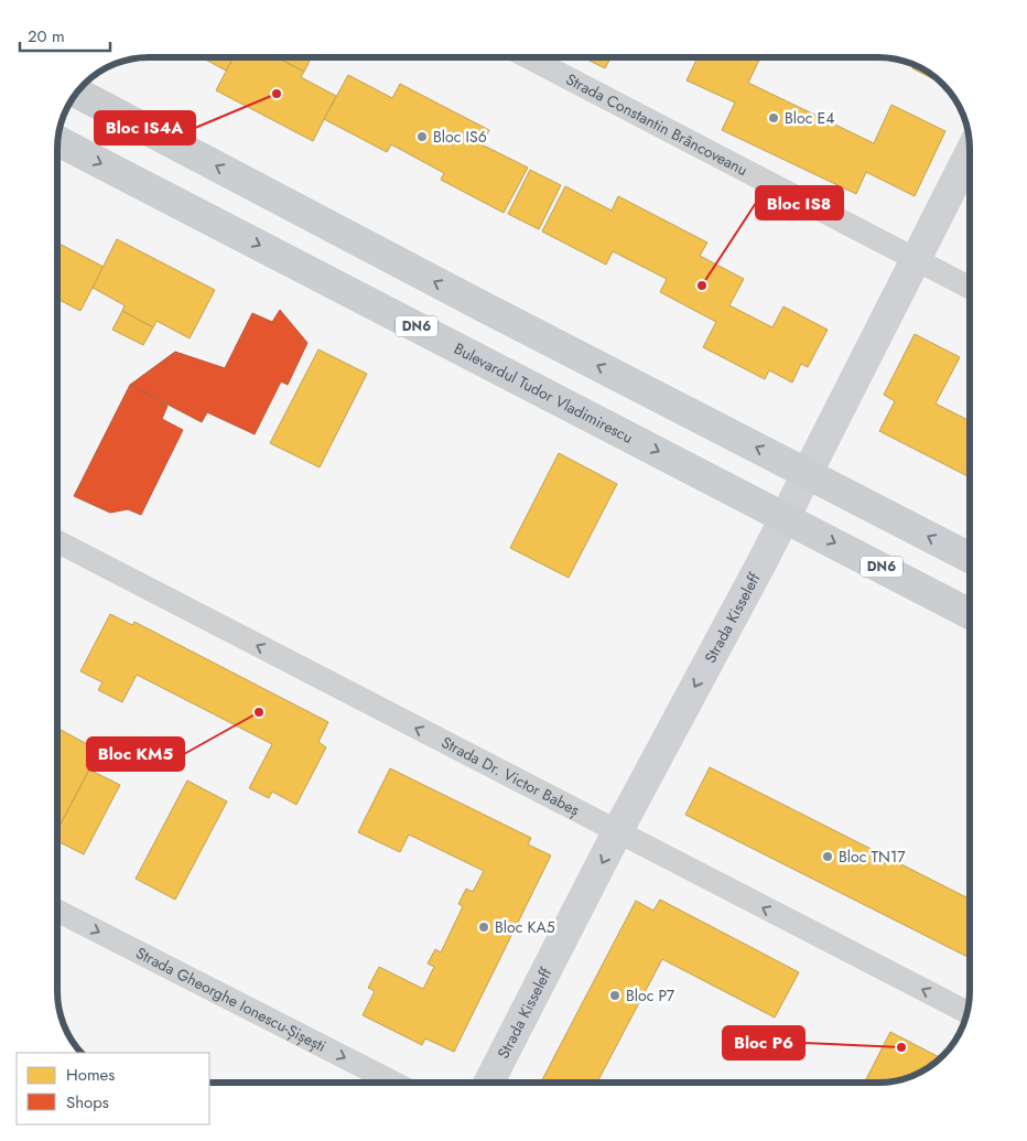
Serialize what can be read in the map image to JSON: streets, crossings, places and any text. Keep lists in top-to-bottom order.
{
  "streets": {
    "main road": ["DN6", "Bulevardul Tudor Vladimirescu"],
    "street": [
      "Strada Constantin Brâncoveanu",
      "Strada Kisseleff",
      "Strada Dr. Victor Babeș",
      "Strada Gheorghe Ionescu-Șișești"
    ]
  },
  "crossings": [
    ["Strada Constantin Brâncoveanu", "Strada Kisseleff"],
    ["Bulevardul Tudor Vladimirescu", "Strada Kisseleff"],
    ["Strada Kisseleff", "Strada Dr. Victor Babeș"]
  ],
  "one_way": ["Strada Kisseleff", "Strada Dr. Victor Babeș", "Strada Gheorghe Ionescu-Șișești"],
  "places": [
    "Bloc IS4A",
    "Bloc E4",
    "Bloc IS6",
    "Bloc IS8",
    "Bloc KM5",
    "Bloc TN17",
    "Bloc KA5",
    "Bloc P7",
    "Bloc P6"
  ],
  "legend": ["Homes", "Shops"],
  "scale_bar": "20 m"
}
